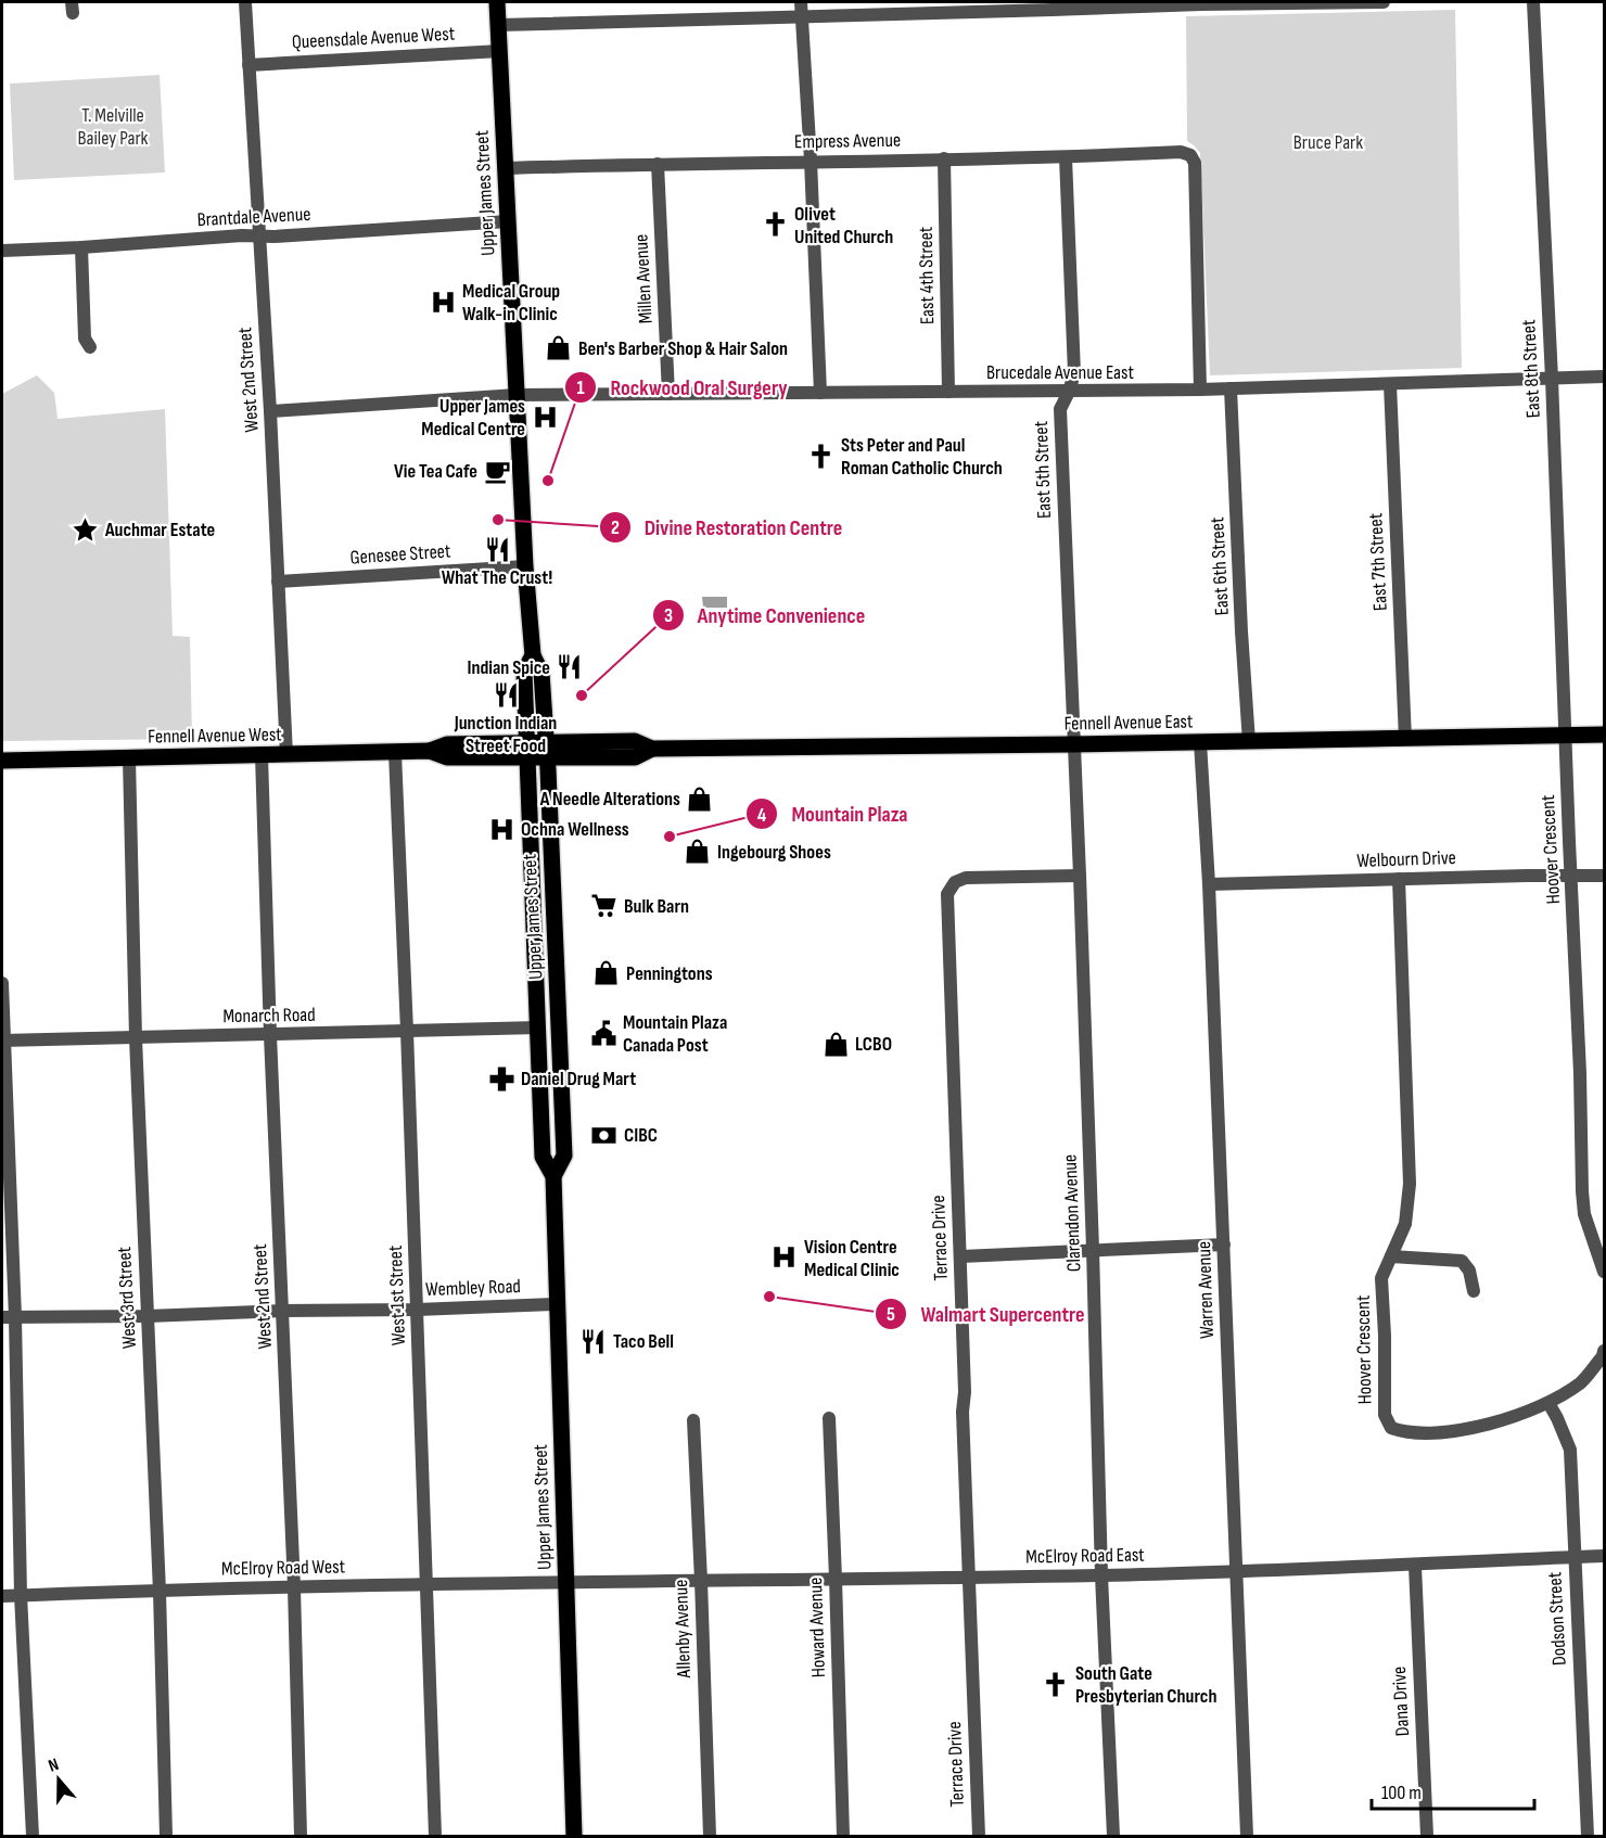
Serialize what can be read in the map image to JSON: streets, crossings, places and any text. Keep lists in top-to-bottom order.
{
  "streets": {
    "main road": ["Upper James Street", "Fennell Avenue East", "Fennell Avenue West"],
    "street": [
      "Queensdale Avenue West",
      "Empress Avenue",
      "Brantdale Avenue",
      "East 4th Street",
      "Millen Avenue",
      "East 8th Street",
      "Brucedale Avenue East",
      "West 2nd Street",
      "East 5th Street",
      "Genesee Street",
      "East 7th Street",
      "East 6th Street",
      "Hoover Crescent",
      "Welbourn Drive",
      "Monarch Road",
      "Clarendon Avenue",
      "Terrace Drive",
      "Wembley Road",
      "Warren Avenue",
      "West 1st Street",
      "West 3rd Street",
      "McElroy Road East",
      "McElroy Road West",
      "Dodson Street",
      "Howard Avenue",
      "Allenby Avenue",
      "Dana Drive"
    ]
  },
  "crossings": [
    ["Queensdale Avenue West", "Upper James Street"],
    ["Queensdale Avenue West", "West 2nd Street"],
    ["Empress Avenue", "Upper James Street"],
    ["Empress Avenue", "East 4th Street"],
    ["Empress Avenue", "Millen Avenue"],
    ["Empress Avenue", "Brucedale Avenue East"],
    ["Empress Avenue", "East 5th Street"],
    ["Upper James Street", "Brantdale Avenue"],
    ["Upper James Street", "Brucedale Avenue East"],
    ["Upper James Street", "Genesee Street"],
    ["Upper James Street", "Fennell Avenue East"],
    ["Upper James Street", "Fennell Avenue West"],
    ["Upper James Street", "Monarch Road"],
    ["Upper James Street", "Wembley Road"],
    ["Upper James Street", "McElroy Road East"],
    ["Upper James Street", "McElroy Road West"],
    ["Brantdale Avenue", "West 2nd Street"],
    ["East 4th Street", "Brucedale Avenue East"],
    ["Millen Avenue", "Brucedale Avenue East"],
    ["East 8th Street", "Brucedale Avenue East"],
    ["East 8th Street", "Fennell Avenue East"],
    ["East 8th Street", "Hoover Crescent"],
    ["Brucedale Avenue East", "West 2nd Street"],
    ["Brucedale Avenue East", "East 5th Street"],
    ["Brucedale Avenue East", "East 7th Street"],
    ["Brucedale Avenue East", "East 6th Street"],
    ["West 2nd Street", "Genesee Street"],
    ["West 2nd Street", "Fennell Avenue West"],
    ["West 2nd Street", "Monarch Road"],
    ["West 2nd Street", "Wembley Road"],
    ["West 2nd Street", "McElroy Road West"],
    ["East 5th Street", "Fennell Avenue East"],
    ["East 5th Street", "Clarendon Avenue"],
    ["East 7th Street", "Fennell Avenue East"],
    ["East 6th Street", "Fennell Avenue East"],
    ["Fennell Avenue East", "Fennell Avenue West"],
    ["Fennell Avenue East", "Hoover Crescent"],
    ["Fennell Avenue East", "Clarendon Avenue"],
    ["Fennell Avenue East", "Warren Avenue"],
    ["Fennell Avenue West", "West 1st Street"],
    ["Fennell Avenue West", "West 3rd Street"],
    ["Hoover Crescent", "Welbourn Drive"],
    ["Hoover Crescent", "Dodson Street"],
    ["Welbourn Drive", "Warren Avenue"],
    ["Monarch Road", "West 1st Street"],
    ["Monarch Road", "West 3rd Street"],
    ["Clarendon Avenue", "Terrace Drive"],
    ["Clarendon Avenue", "McElroy Road East"],
    ["Terrace Drive", "McElroy Road East"],
    ["Wembley Road", "West 1st Street"],
    ["Wembley Road", "West 3rd Street"],
    ["Warren Avenue", "McElroy Road East"],
    ["West 1st Street", "McElroy Road West"],
    ["West 3rd Street", "McElroy Road West"],
    ["McElroy Road East", "McElroy Road West"],
    ["McElroy Road East", "Dodson Street"],
    ["McElroy Road East", "Howard Avenue"],
    ["McElroy Road East", "Allenby Avenue"],
    ["McElroy Road East", "Dana Drive"]
  ],
  "parks": ["T. Melville Bailey Park", "Bruce Park"],
  "places": {
    "church": ["Olivet United Church", "Sts Peter and Paul Roman Catholic Church", "South Gate Presbyterian Church"],
    "hospital": [
      "Medical Group Walk-in Clinic",
      "Upper James Medical Centre",
      "Ochna Wellness",
      "Vision Centre Medical Clinic"
    ],
    "shop": [
      "Ben's Barber Shop & Hair Salon",
      "A Needle Alterations",
      "Ingebourg Shoes",
      "Penningtons",
      "LCBO"
    ],
    "cafe": ["Vie Tea Cafe"],
    "other": [
      "Rockwood Oral Surgery",
      "Divine Restoration Centre",
      "Anytime Convenience",
      "Mountain Plaza",
      "Walmart Supercentre"
    ],
    "place": ["Auchmar Estate"],
    "restaurant": [
      "What The Crust!",
      "Indian Spice",
      "Junction Indian Street Food",
      "Taco Bell"
    ],
    "supermarket": ["Bulk Barn"],
    "public building": ["Mountain Plaza Canada Post"],
    "pharmacy": ["Daniel Drug Mart"],
    "bank": ["CIBC"]
  },
  "scale_bar": "100 m",
  "north": "top"
}
